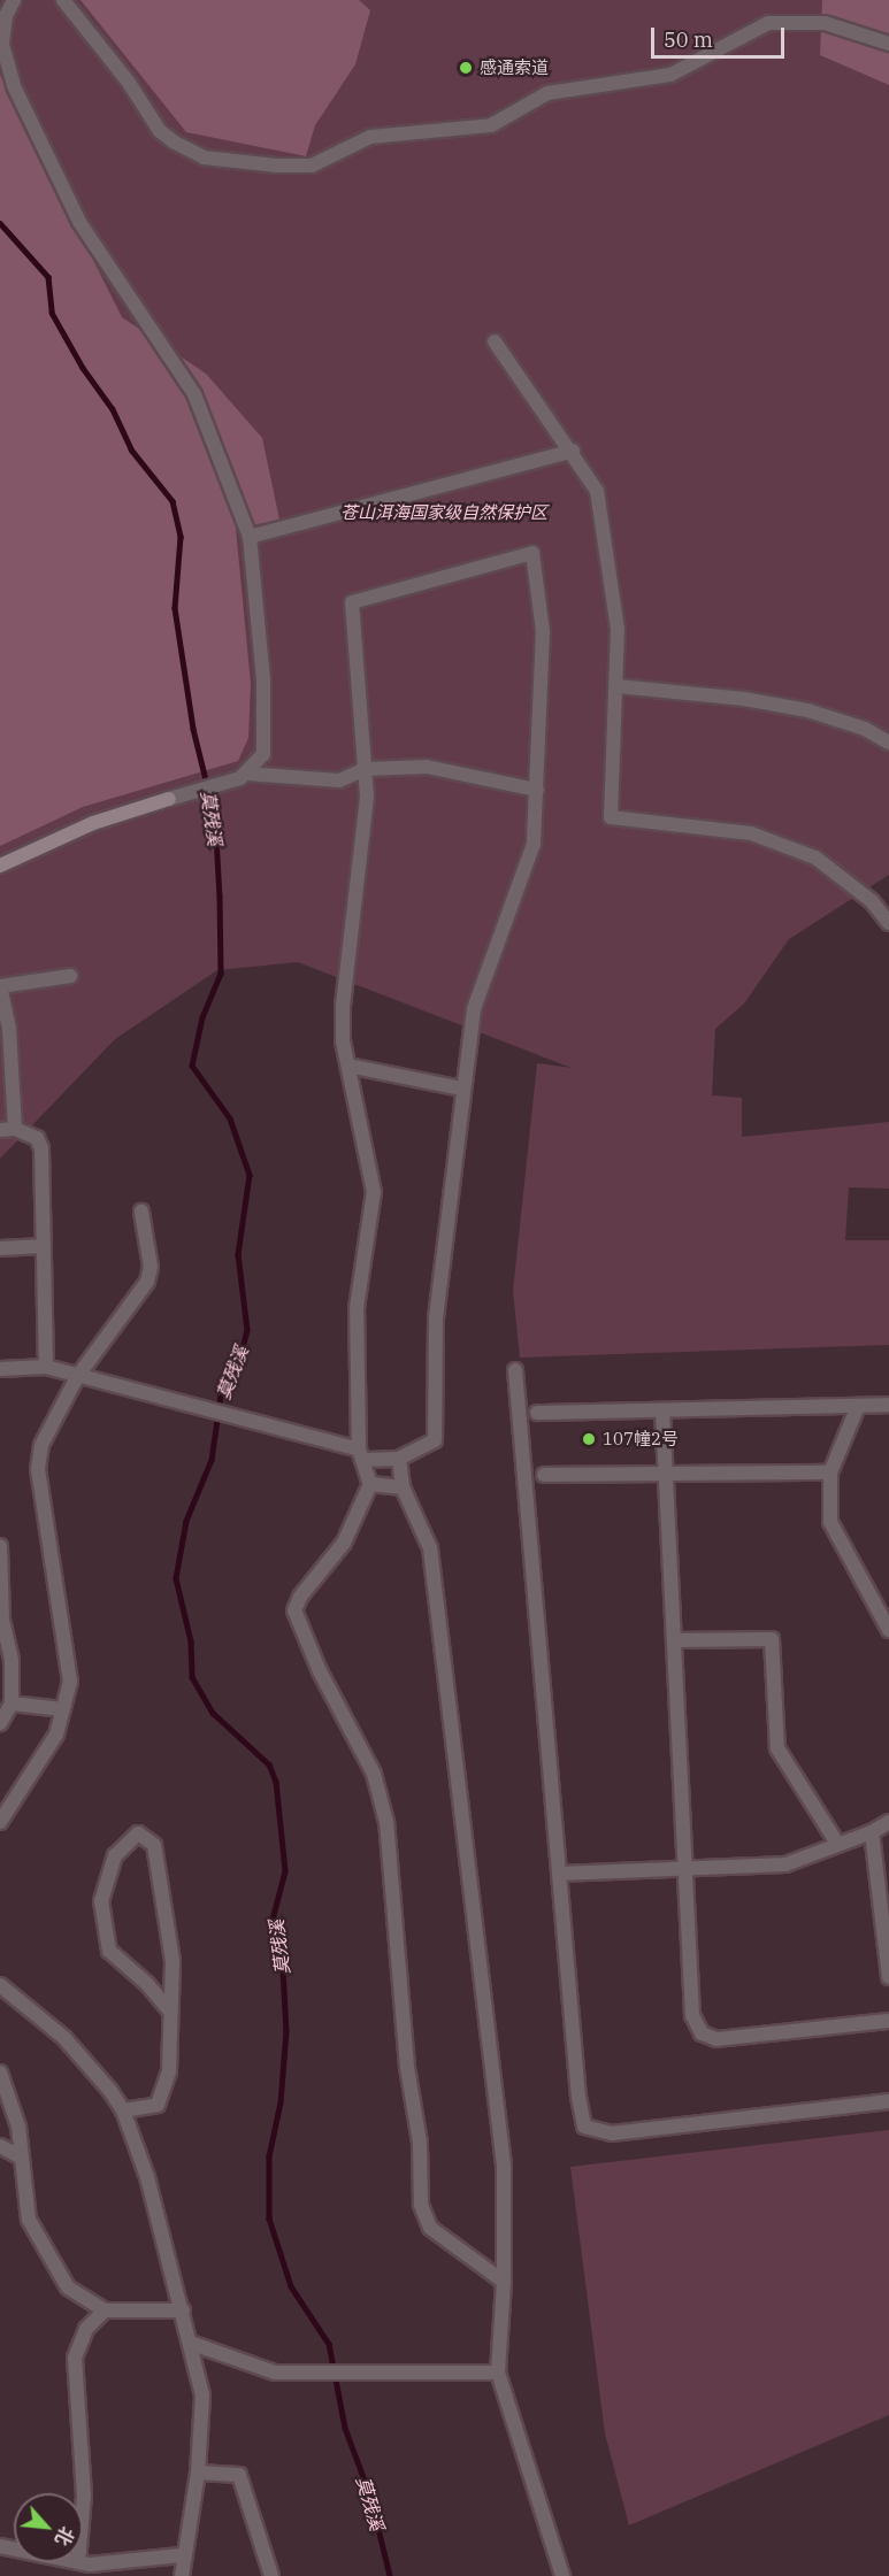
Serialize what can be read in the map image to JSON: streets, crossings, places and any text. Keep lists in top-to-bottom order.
{
  "water": ["莫残溪"],
  "parks": ["苍山洱海国家级自然保护区"],
  "places": ["感通索道", "107幢2号"],
  "scale_bar": "50 m",
  "north": "bottom right"
}
